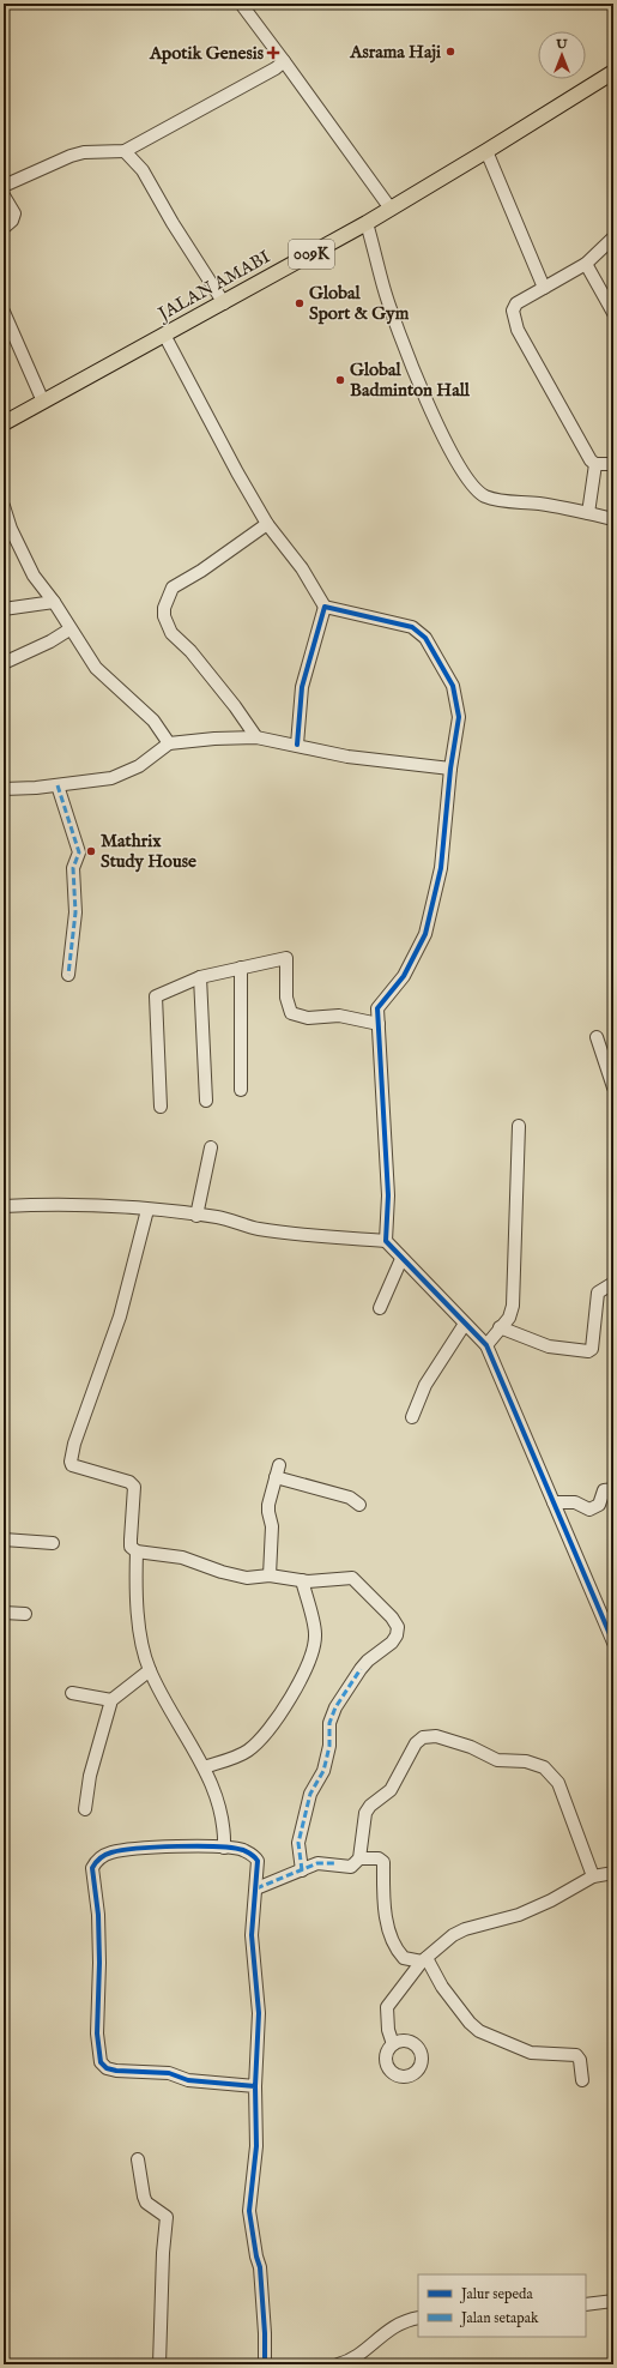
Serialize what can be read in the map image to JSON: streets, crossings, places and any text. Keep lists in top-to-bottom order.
{
  "streets": {
    "main road": ["009K", "JALAN AMABI"]
  },
  "places": {
    "other": [
      "Asrama Haji",
      "Global Sport & Gym",
      "Global Badminton Hall",
      "Mathrix Study House"
    ],
    "health": ["Apotik Genesis"]
  },
  "legend": ["Jalur sepeda", "Jalan setapak"],
  "north": "top"
}
